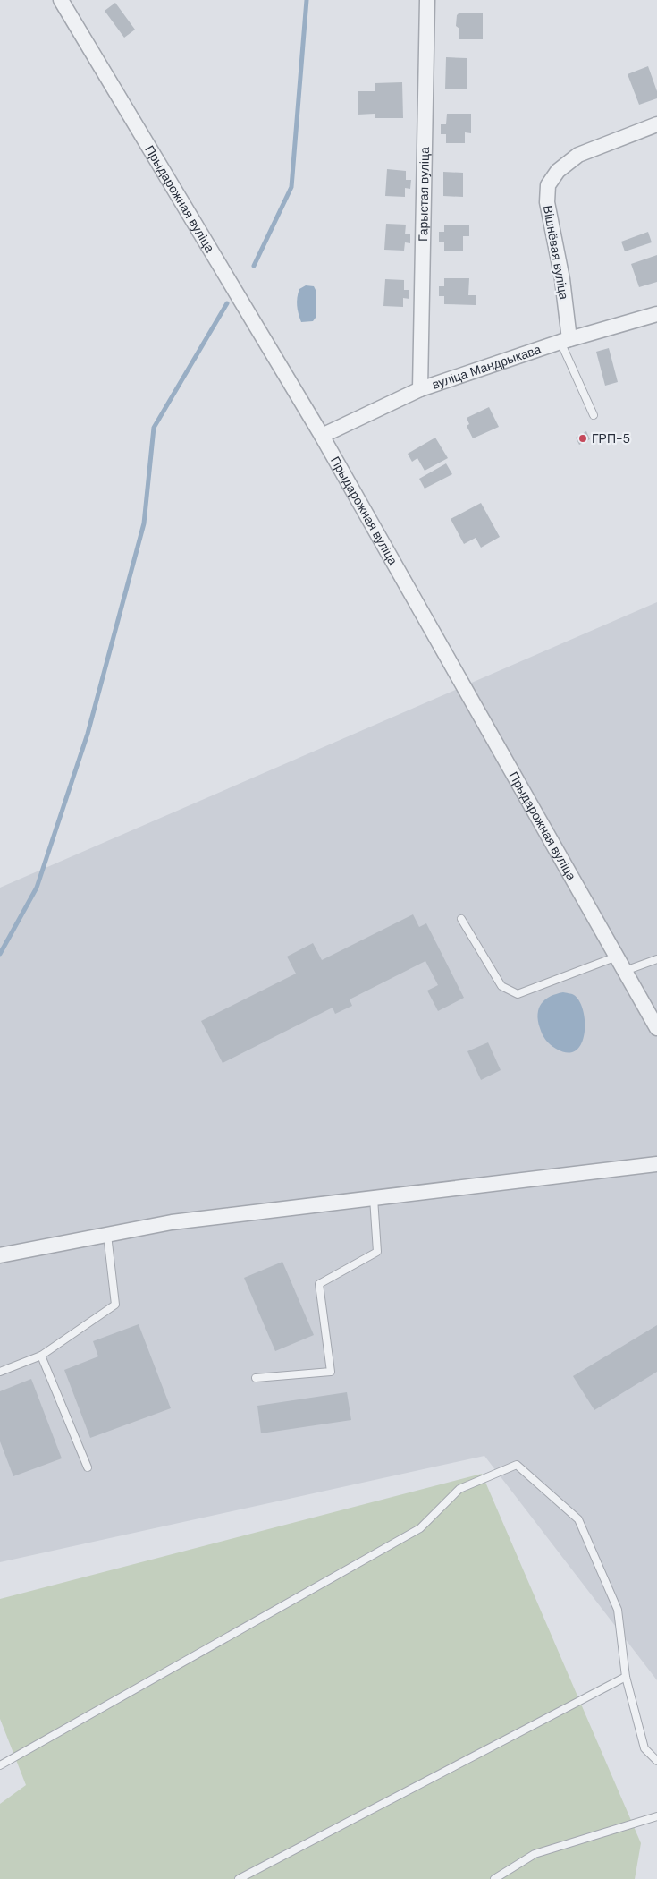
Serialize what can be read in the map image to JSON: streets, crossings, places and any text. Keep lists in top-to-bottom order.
{
  "streets": {
    "street": [
      "Гарыстая вуліца",
      "Прыдарожная вуліца",
      "Вішнёвая вуліца",
      "вуліца Мандрыкава"
    ]
  },
  "crossings": [
    ["Гарыстая вуліца", "вуліца Мандрыкава"],
    ["Прыдарожная вуліца", "вуліца Мандрыкава"],
    ["Вішнёвая вуліца", "вуліца Мандрыкава"]
  ],
  "places": ["ГРП-5"]
}
